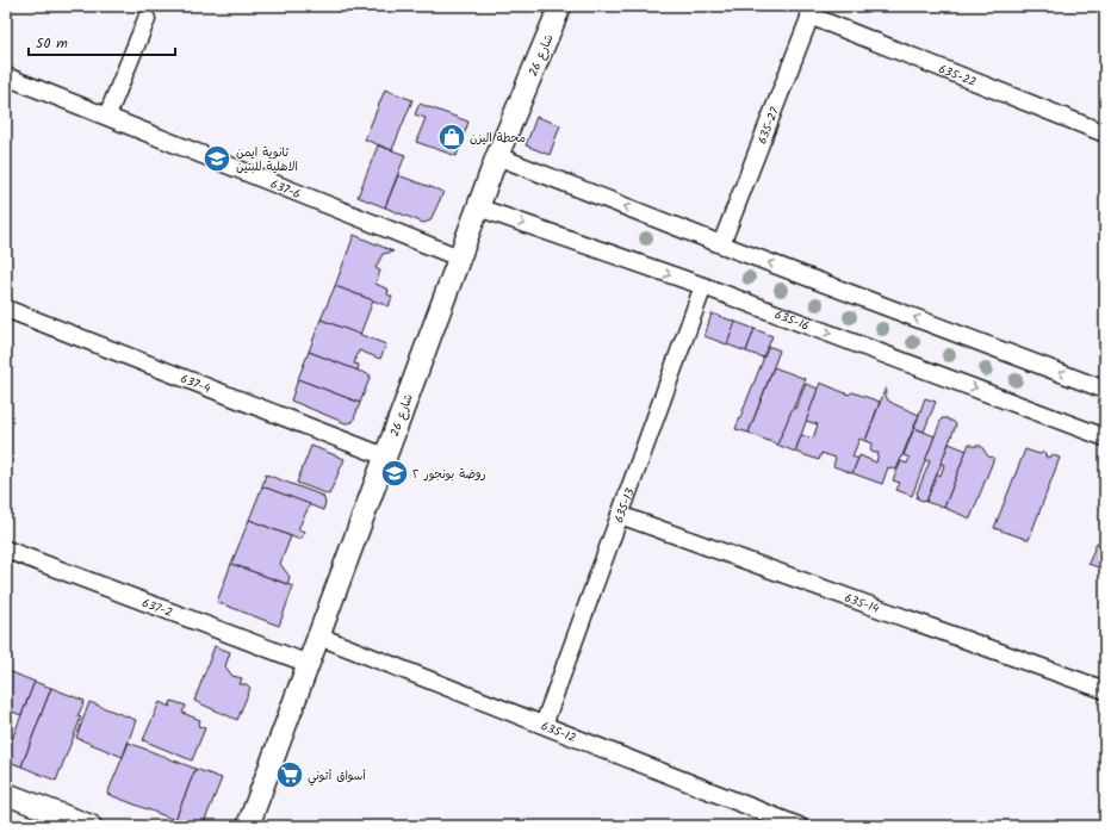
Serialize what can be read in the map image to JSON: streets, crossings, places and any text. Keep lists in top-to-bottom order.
{
  "streets": {
    "street": [
      "شارع 26",
      "635-22",
      "635-27",
      "637-6",
      "635-16",
      "637-4",
      "635-13",
      "635-14",
      "637-2",
      "635-12"
    ]
  },
  "crossings": [
    ["شارع 26", "637-6"],
    ["شارع 26", "635-16"],
    ["شارع 26", "637-4"],
    ["شارع 26", "637-2"],
    ["شارع 26", "635-12"],
    ["635-22", "635-27"],
    ["635-16", "635-13"],
    ["635-13", "635-14"],
    ["635-13", "635-12"]
  ],
  "places": {
    "shop": ["محطة اليزن"],
    "school or university": ["ثانوية ايمن الاهلية للبنين", "روضة بونجور ٢"],
    "supermarket": ["أسواق أتوني"]
  },
  "scale_bar": "50 m"
}
